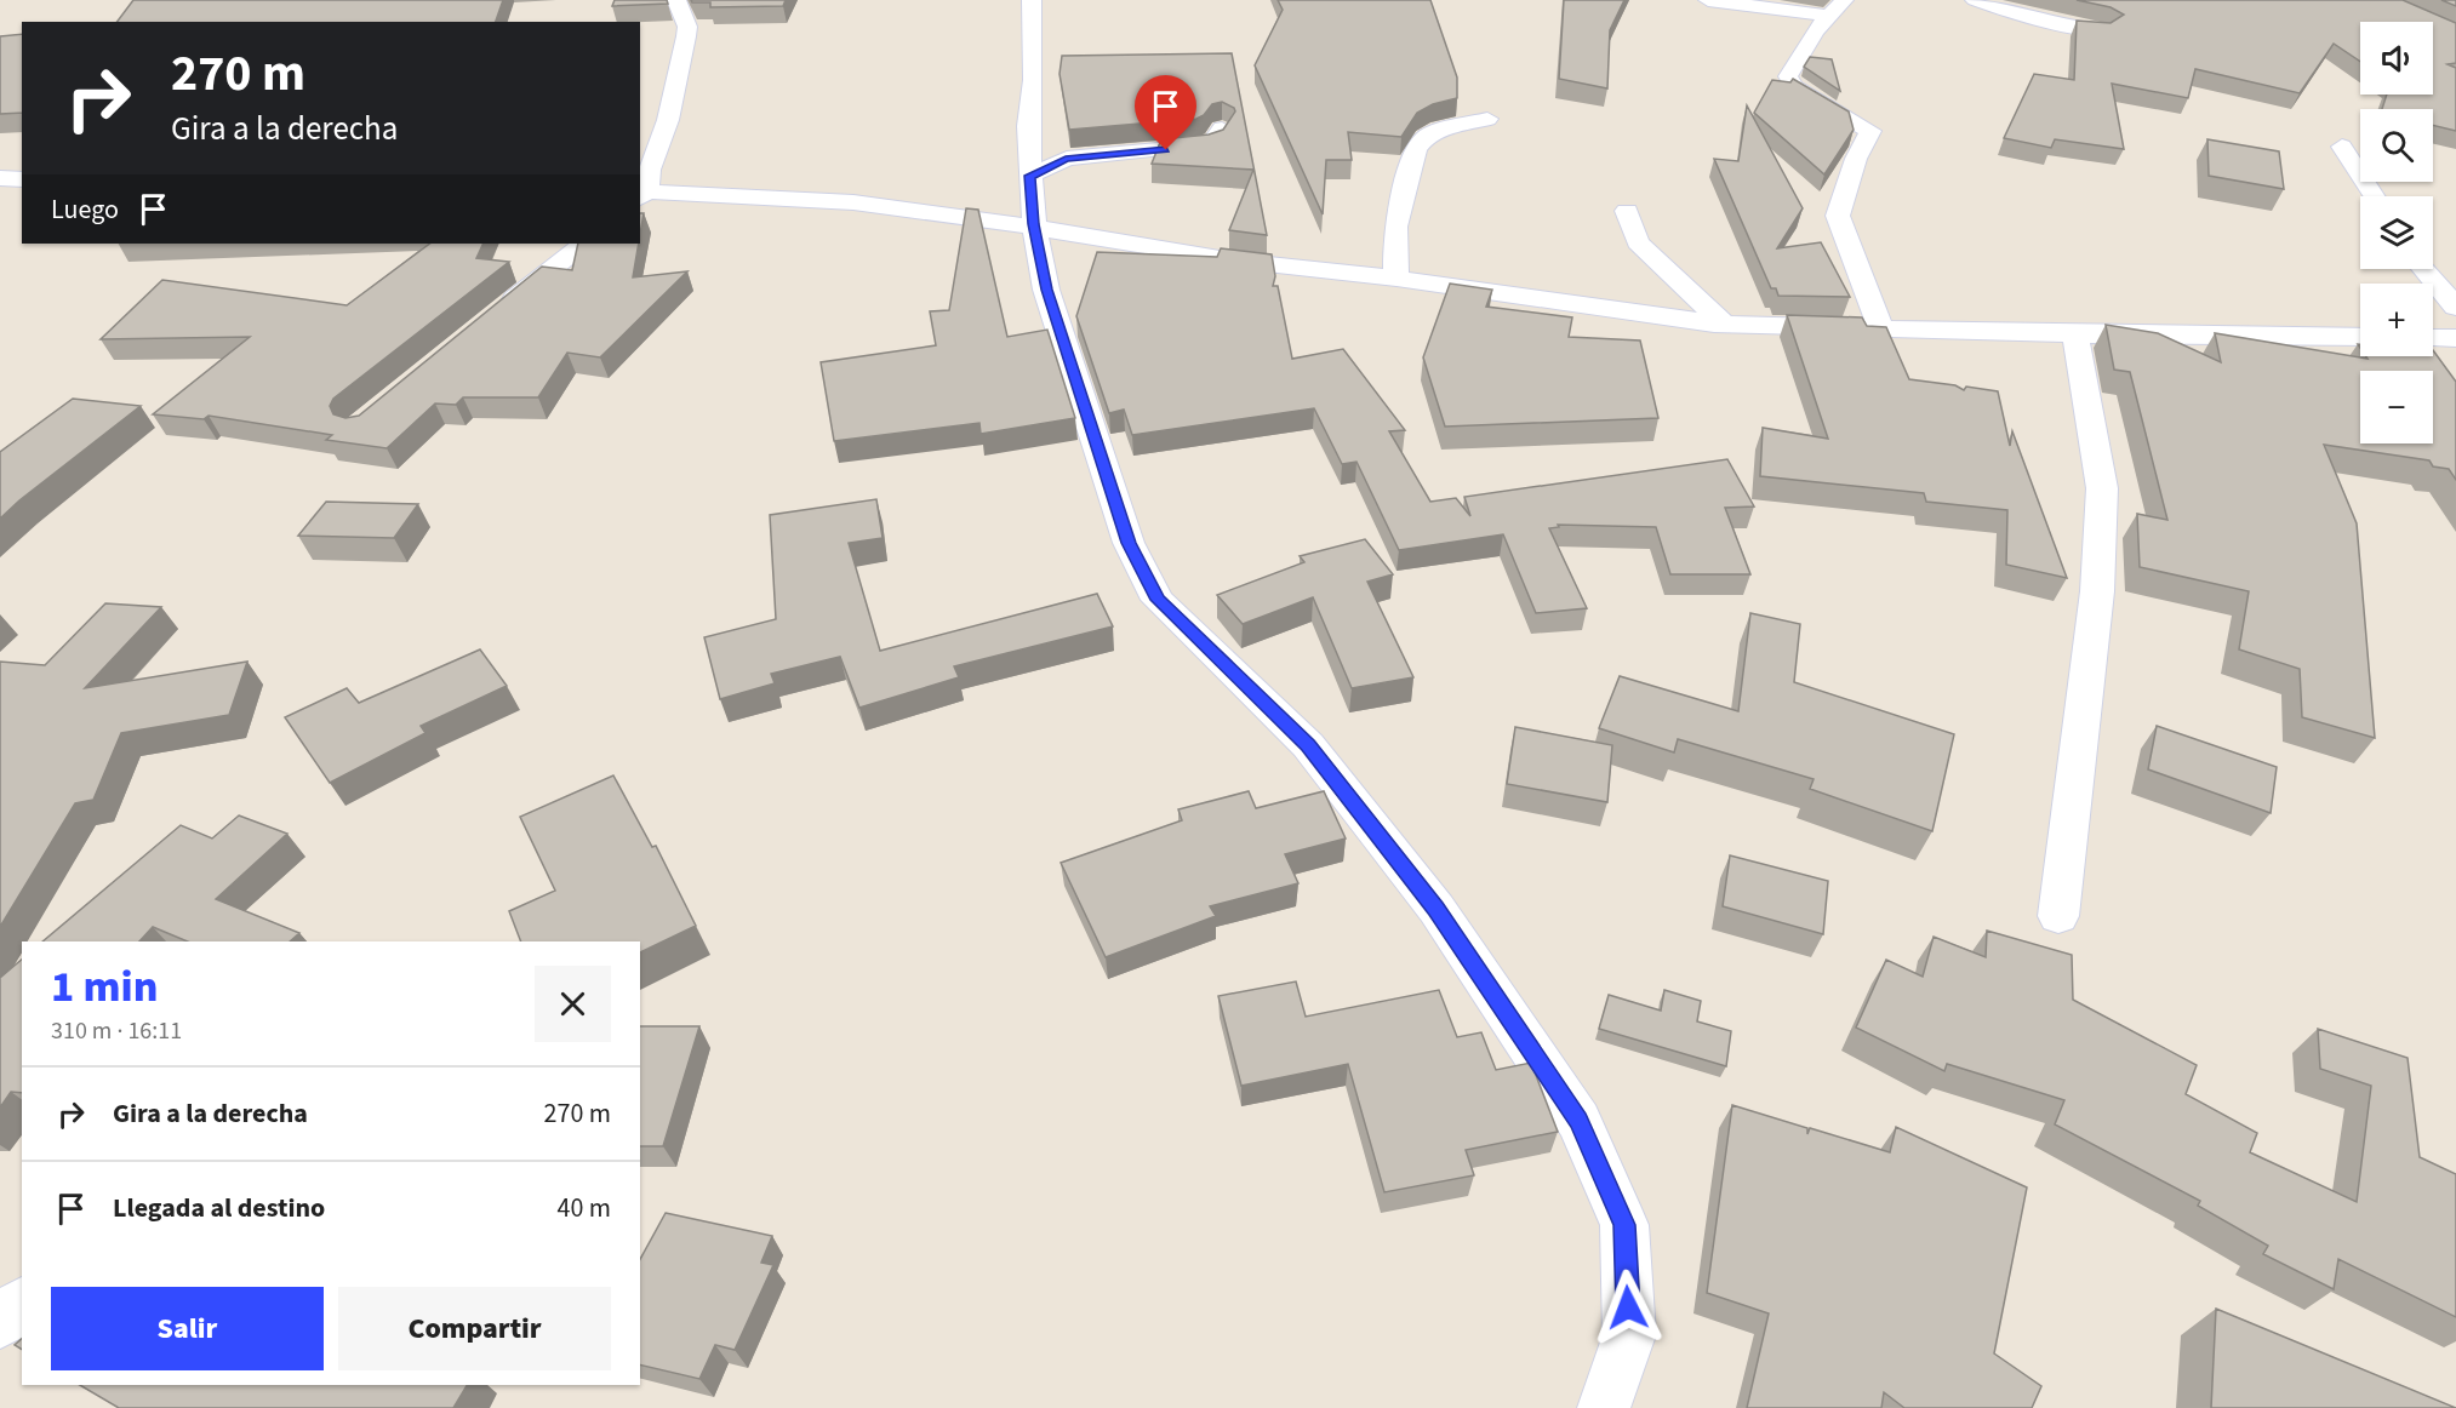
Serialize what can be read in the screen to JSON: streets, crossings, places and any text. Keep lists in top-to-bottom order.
{
  "page": {
    "map_buttons": ["+", "−"],
    "turn": ["270 m", "Gira a la derecha"],
    "then": "Luego",
    "heading": ["1 min", "310 m · 16:11"],
    "list": [
      {
        "name": "Gira a la derecha",
        "value": "270 m"
      },
      {
        "name": "Llegada al destino",
        "value": "40 m"
      }
    ],
    "buttons": ["Salir", "Compartir"]
  }
}
